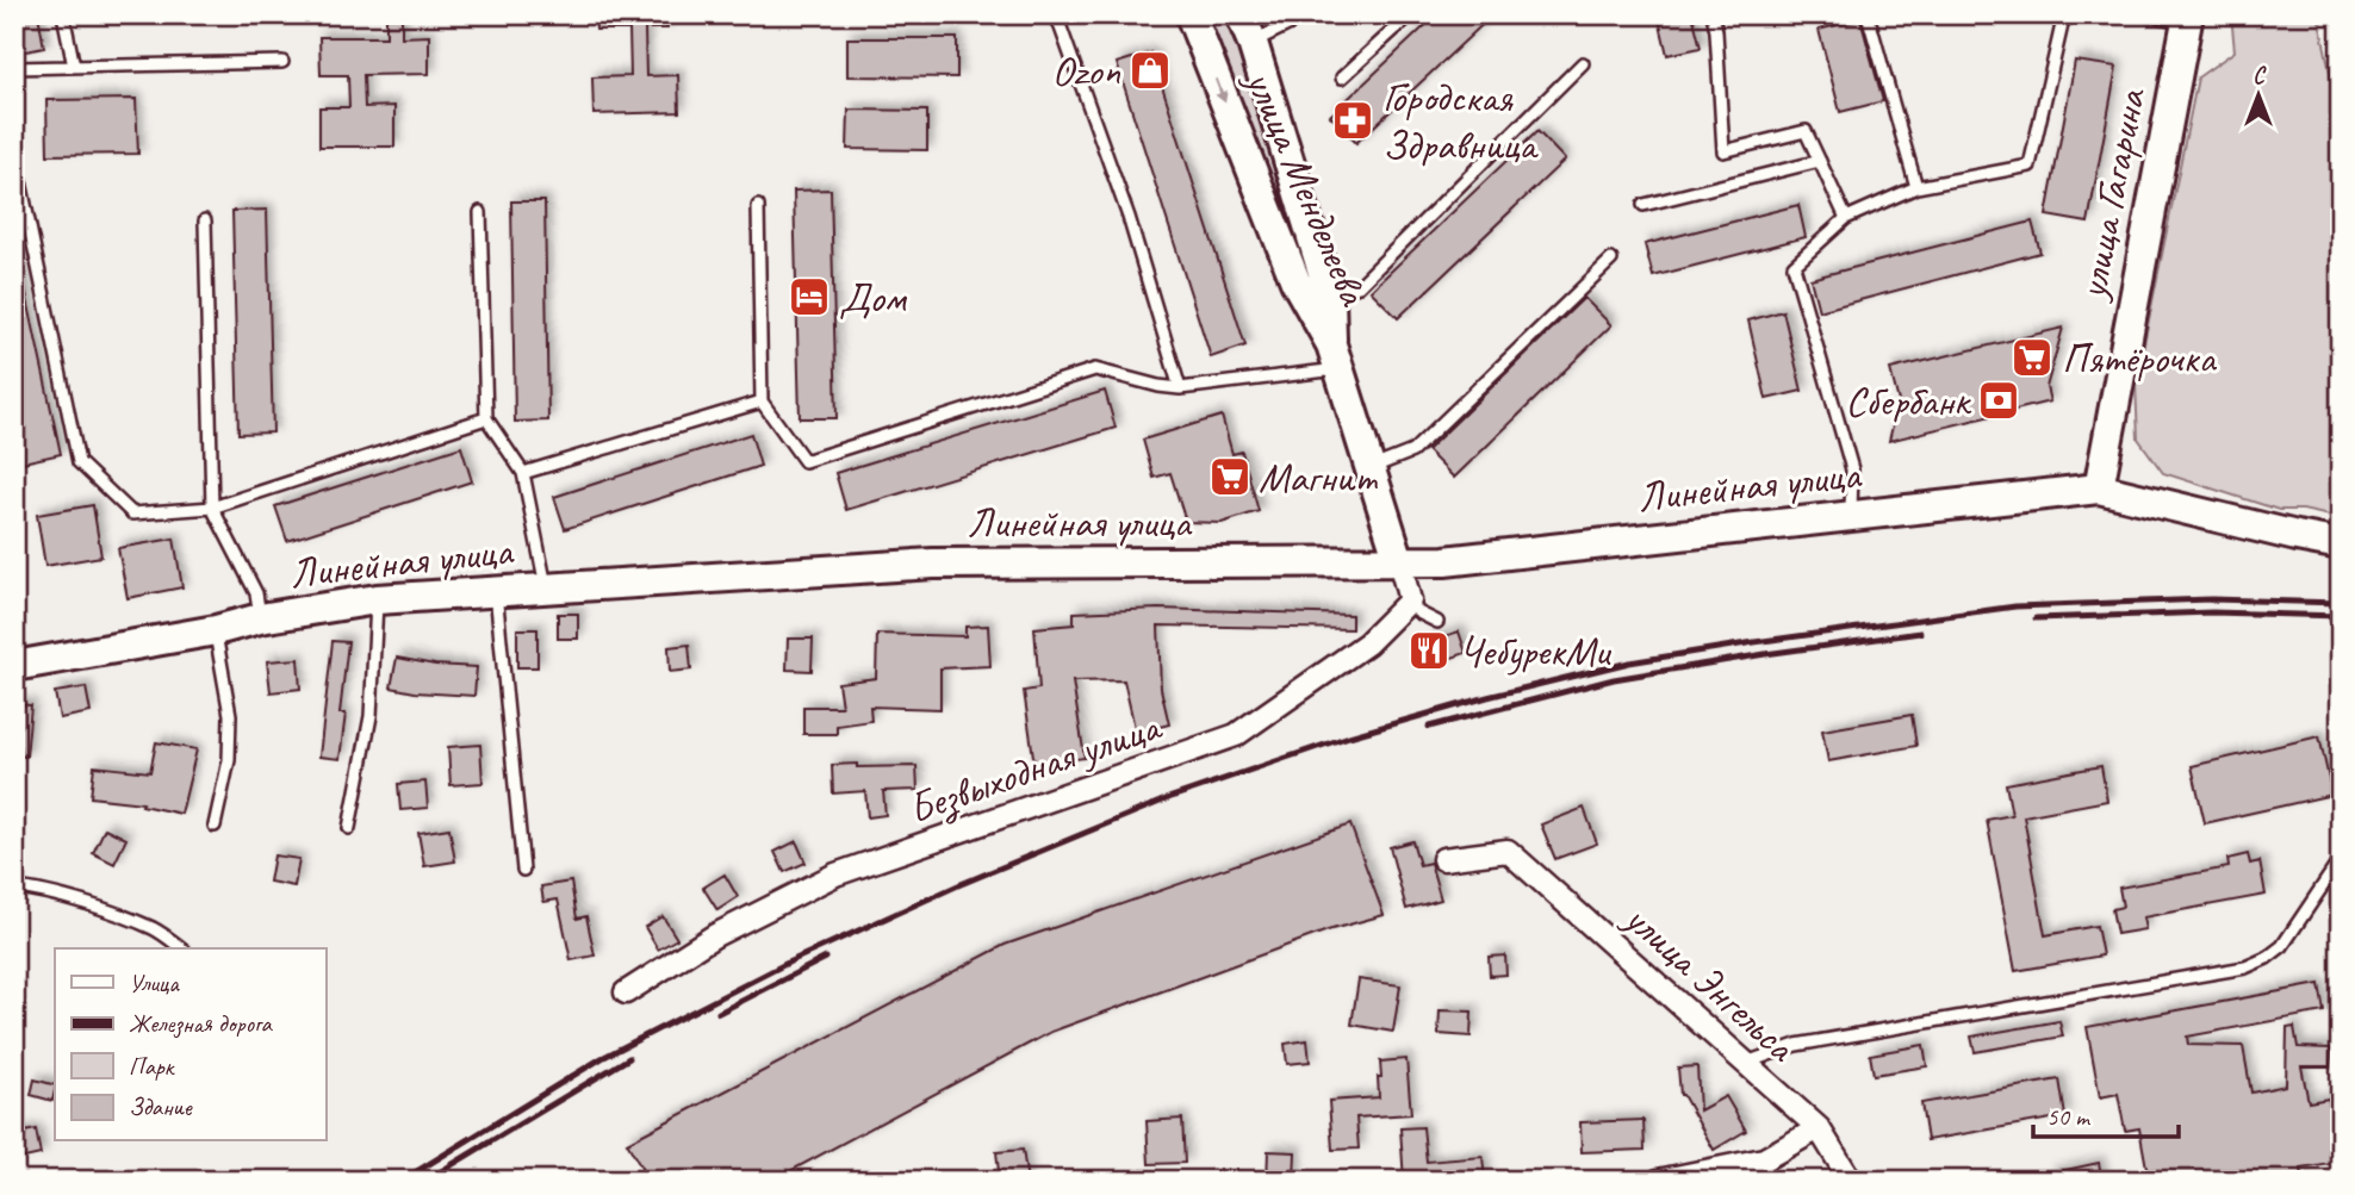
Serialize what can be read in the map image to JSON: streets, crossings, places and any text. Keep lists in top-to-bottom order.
{
  "streets": {
    "main road": ["улица Менделеева", "улица Гагарина", "Линейная улица"],
    "street": ["Безвыходная улица", "улица Энгельса"]
  },
  "crossings": [
    ["улица Менделеева", "Линейная улица"],
    ["улица Гагарина", "Линейная улица"]
  ],
  "places": {
    "shop": ["Ozon"],
    "pharmacy": ["Городская Здравница"],
    "hotel": ["Дом"],
    "supermarket": ["Пятёрочка", "Магнит"],
    "bank": ["Сбербанк"],
    "restaurant": ["ЧебурекМи"]
  },
  "legend": [
    "Улица",
    "Железная дорога",
    "Парк",
    "Здание"
  ],
  "scale_bar": "50 m",
  "north": "top"
}
